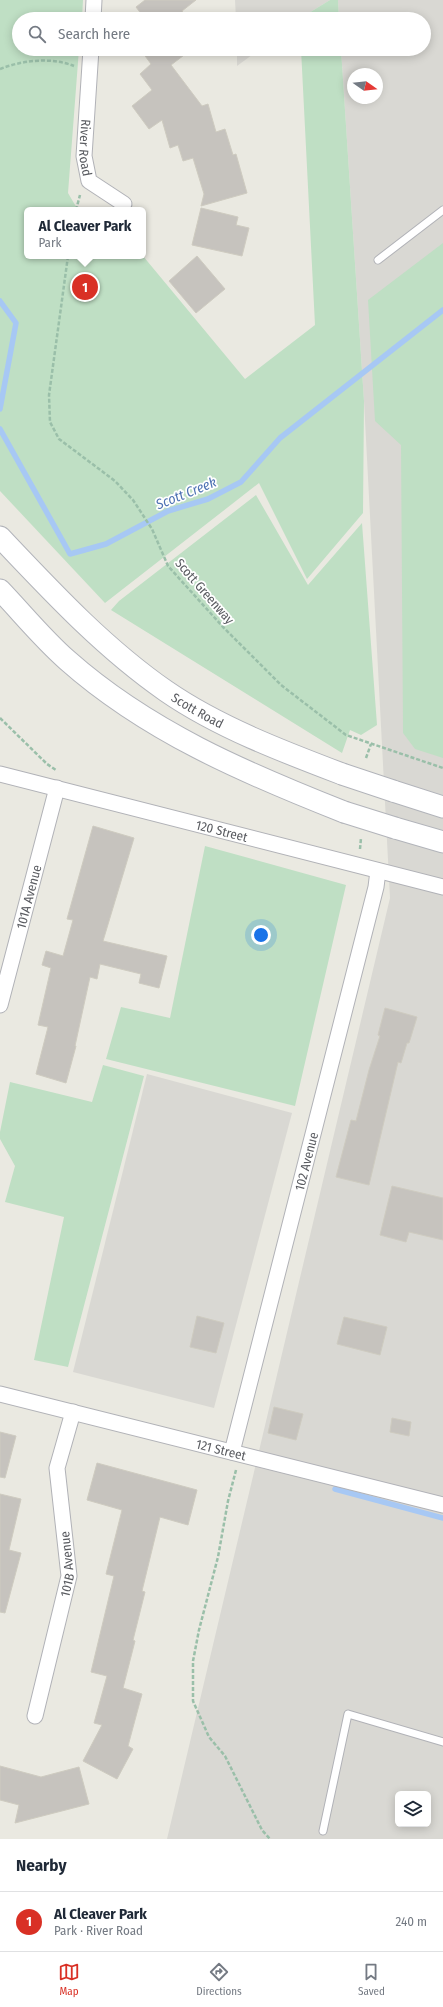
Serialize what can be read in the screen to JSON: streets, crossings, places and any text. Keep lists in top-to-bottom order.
{
  "streets": {
    "main road": ["Scott Road"],
    "street": [
      "River Road",
      "120 Street",
      "101A Avenue",
      "102 Avenue",
      "121 Street",
      "101B Avenue"
    ],
    "path": ["Scott Greenway"]
  },
  "crossings": [
    ["120 Street", "101A Avenue"],
    ["120 Street", "102 Avenue"],
    ["102 Avenue", "121 Street"],
    ["121 Street", "101B Avenue"]
  ],
  "water": ["Scott Creek"],
  "north": "right",
  "page": {
    "search": "Search here",
    "popup": ["Al Cleaver Park", "Park"],
    "pins": "1",
    "heading": "Nearby",
    "list": [
      {
        "mark": "1",
        "name": "Al Cleaver Park",
        "note": "Park · River Road",
        "value": "240 m"
      }
    ],
    "nav": ["Map", "Directions", "Saved"]
  }
}
